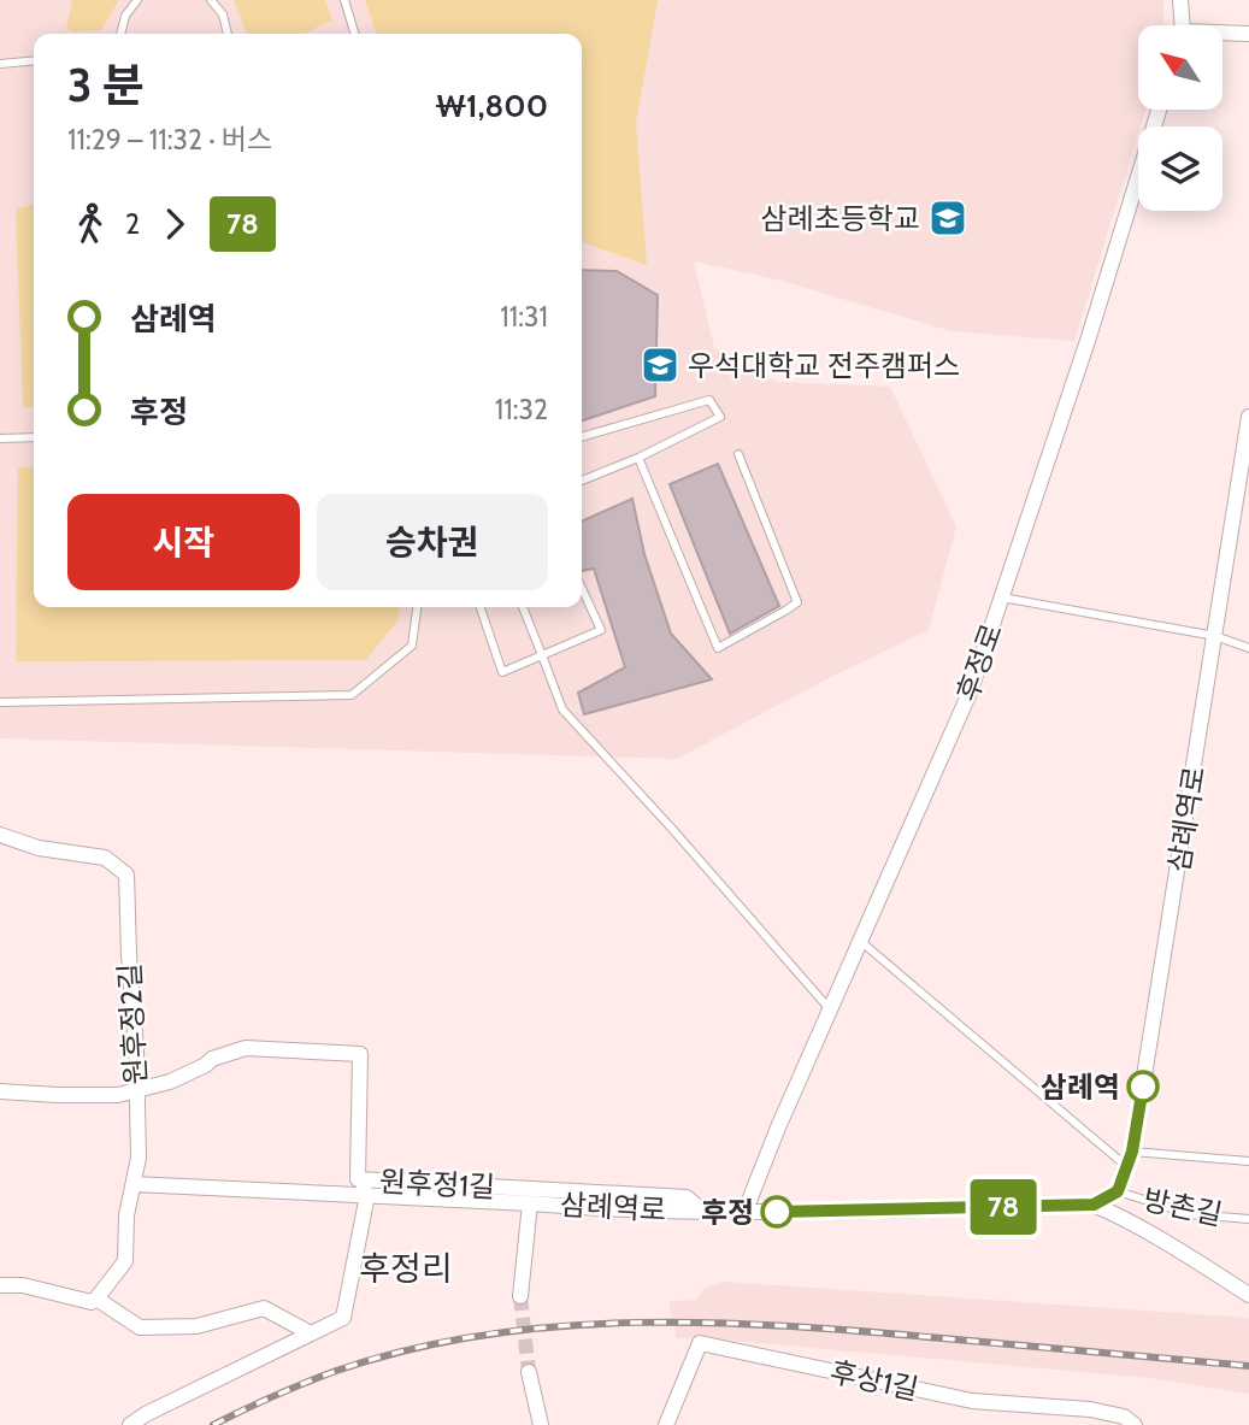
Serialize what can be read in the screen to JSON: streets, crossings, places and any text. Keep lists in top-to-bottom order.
{
  "streets": {
    "street": [
      "후정로",
      "삼례역로",
      "원후정2길",
      "원후정1길",
      "후상1길"
    ],
    "lane": ["방촌길"]
  },
  "crossings": [
    ["후정로", "삼례역로"],
    ["삼례역로", "원후정1길"],
    ["삼례역로", "방촌길"],
    ["원후정2길", "원후정1길"]
  ],
  "districts": ["후정리"],
  "places": {
    "school or university": ["삼례초등학교", "우석대학교 전주캠퍼스"],
    "other": ["삼례역", "후정"]
  },
  "lines": ["bus line 78"],
  "north": "top left",
  "page": {
    "on_map": "78",
    "heading": ["3 분", "11:29 – 11:32 · 버스", "₩1,800"],
    "legs": ["2", "78"],
    "list": [
      {
        "name": "삼례역",
        "value": "11:31"
      },
      {
        "name": "후정",
        "value": "11:32"
      }
    ],
    "buttons": ["시작", "승차권"]
  }
}
